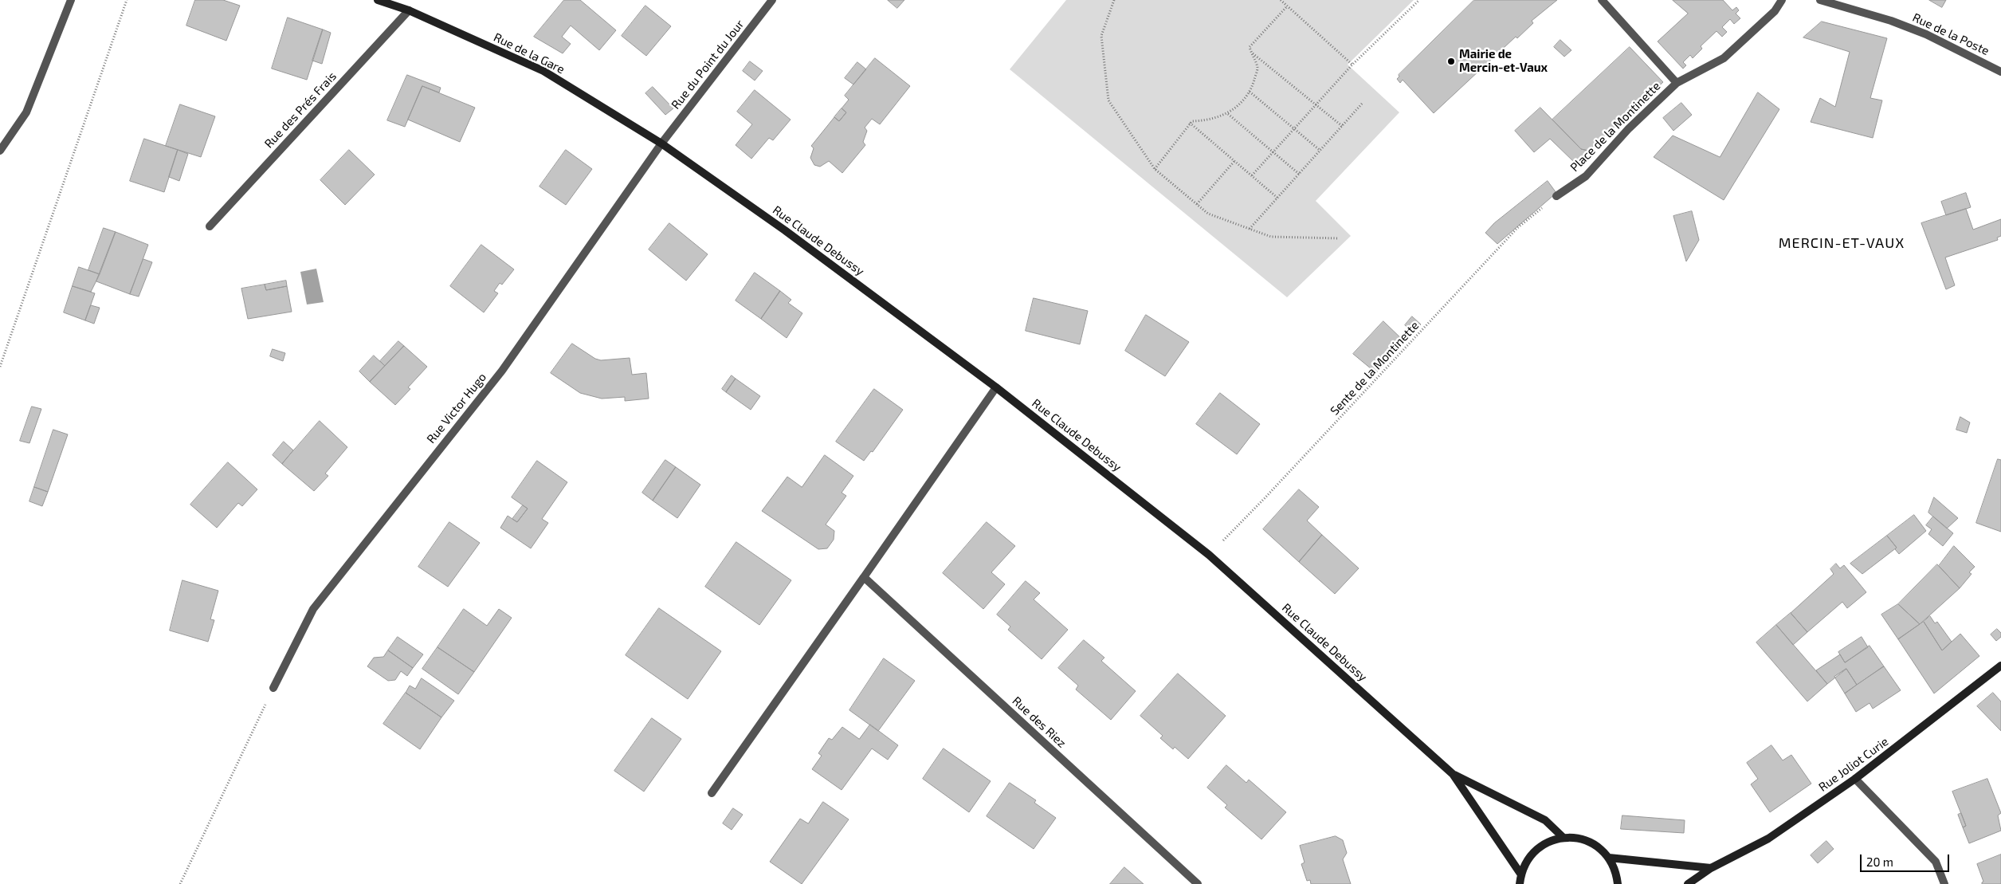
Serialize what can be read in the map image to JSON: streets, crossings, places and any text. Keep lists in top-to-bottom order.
{
  "streets": {
    "street": [
      "Rue de la Poste",
      "Rue de la Gare",
      "Rue du Point du Jour",
      "Rue des Prés Frais",
      "Place de la Montinette",
      "Rue Claude Debussy",
      "Rue Victor Hugo",
      "Rue des Riez",
      "Rue Joliot Curie"
    ],
    "path": ["Sente de la Montinette"]
  },
  "crossings": [
    ["Rue de la Gare", "Rue du Point du Jour"],
    ["Rue de la Gare", "Rue des Prés Frais"],
    ["Rue de la Gare", "Rue Claude Debussy"],
    ["Rue de la Gare", "Rue Victor Hugo"],
    ["Rue du Point du Jour", "Rue Claude Debussy"],
    ["Rue du Point du Jour", "Rue Victor Hugo"],
    ["Place de la Montinette", "Sente de la Montinette"],
    ["Rue Claude Debussy", "Sente de la Montinette"],
    ["Rue Claude Debussy", "Rue Victor Hugo"]
  ],
  "districts": ["MERCIN-ET-VAUX"],
  "places": ["Mairie de Mercin-et-Vaux"],
  "scale_bar": "20 m"
}
